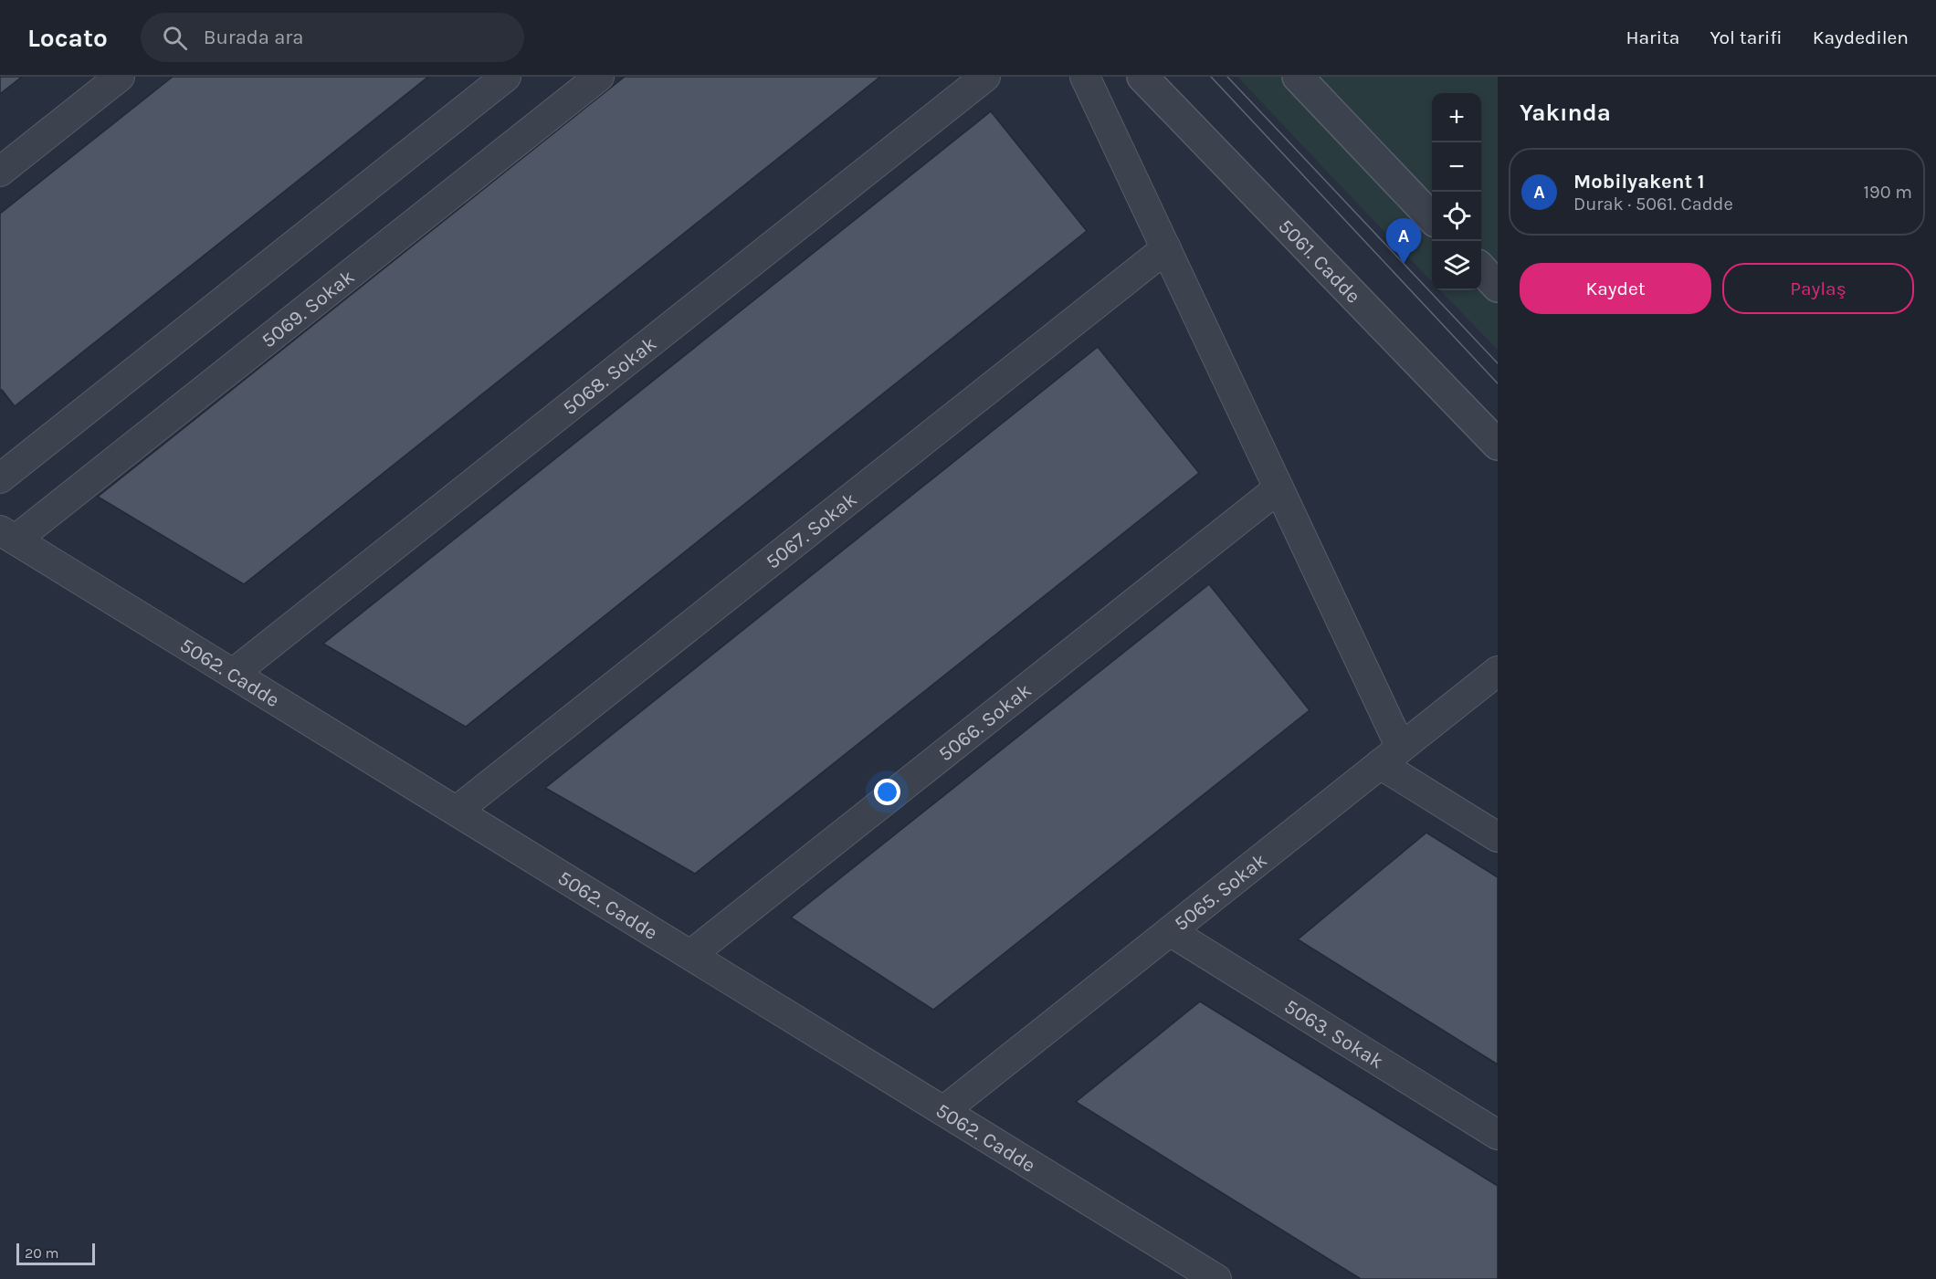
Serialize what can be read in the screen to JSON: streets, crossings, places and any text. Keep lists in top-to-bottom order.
{
  "streets": {
    "street": [
      "5061. Cadde",
      "5069. Sokak",
      "5068. Sokak",
      "5067. Sokak",
      "5062. Cadde",
      "5066. Sokak",
      "5065. Sokak",
      "5063. Sokak"
    ]
  },
  "crossings": [
    ["5069. Sokak", "5062. Cadde"],
    ["5068. Sokak", "5062. Cadde"],
    ["5067. Sokak", "5062. Cadde"],
    ["5062. Cadde", "5066. Sokak"],
    ["5062. Cadde", "5065. Sokak"],
    ["5065. Sokak", "5063. Sokak"]
  ],
  "scale_bar": "20 m",
  "page": {
    "header": "Locato",
    "search": "Burada ara",
    "nav": ["Harita", "Yol tarifi", "Kaydedilen"],
    "heading": "Yakında",
    "map_buttons": ["+", "−"],
    "list": [
      {
        "mark": "A",
        "name": "Mobilyakent 1",
        "note": "Durak · 5061. Cadde",
        "value": "190 m"
      }
    ],
    "pins": "A",
    "buttons": ["Kaydet", "Paylaş"],
    "scale": "20 m"
  }
}
